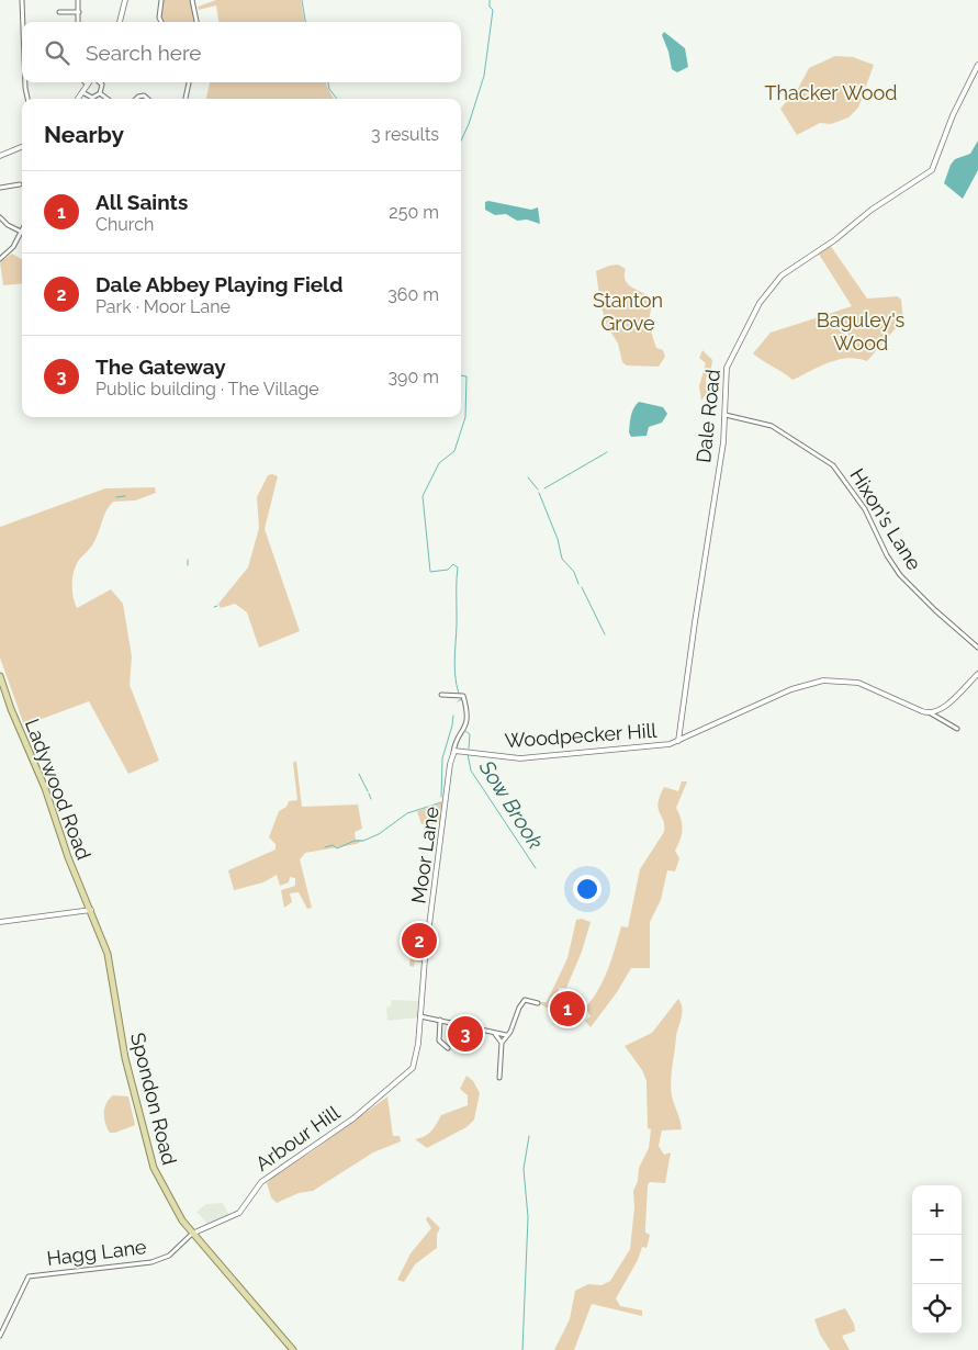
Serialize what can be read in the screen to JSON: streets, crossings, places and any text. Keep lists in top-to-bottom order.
{
  "streets": {
    "main road": ["Ladywood Road", "Spondon Road"],
    "street": [
      "Dale Road",
      "Hixon's Lane",
      "Woodpecker Hill",
      "Moor Lane",
      "Arbour Hill",
      "Hagg Lane"
    ]
  },
  "crossings": [
    ["Dale Road", "Hixon's Lane"],
    ["Dale Road", "Woodpecker Hill"],
    ["Woodpecker Hill", "Moor Lane"],
    ["Ladywood Road", "Spondon Road"],
    ["Moor Lane", "Arbour Hill"],
    ["Spondon Road", "Arbour Hill"],
    ["Spondon Road", "Hagg Lane"],
    ["Arbour Hill", "Hagg Lane"]
  ],
  "water": ["Sow Brook"],
  "parks": ["Thacker Wood", "Stanton Grove", "Baguley's Wood"],
  "page": {
    "search": "Search here",
    "heading": ["Nearby", "3 results"],
    "list": [
      {
        "mark": "1",
        "name": "All Saints",
        "note": "Church",
        "value": "250 m"
      },
      {
        "mark": "2",
        "name": "Dale Abbey Playing Field",
        "note": "Park · Moor Lane",
        "value": "360 m"
      },
      {
        "mark": "3",
        "name": "The Gateway",
        "note": "Public building · The Village",
        "value": "390 m"
      }
    ],
    "pins": ["2", "1", "3"],
    "map_buttons": ["+", "−"]
  }
}
